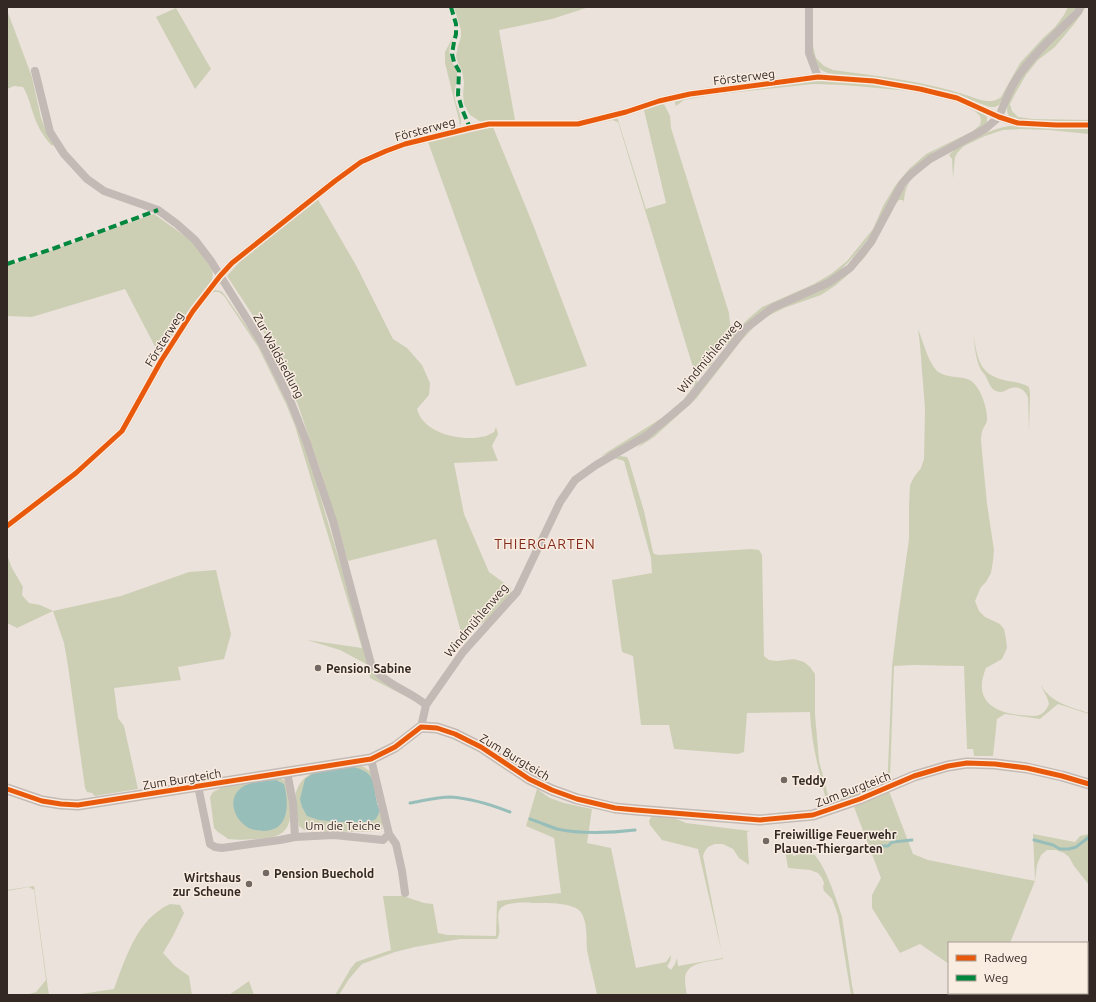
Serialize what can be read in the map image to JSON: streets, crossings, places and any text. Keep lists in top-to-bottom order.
{
  "streets": {
    "street": [
      "Försterweg",
      "Zur Waldsiedlung",
      "Windmühlenweg",
      "Zum Burgteich",
      "Um die Teiche"
    ]
  },
  "crossings": [
    ["Försterweg", "Zur Waldsiedlung"],
    ["Försterweg", "Windmühlenweg"],
    ["Zur Waldsiedlung", "Windmühlenweg"],
    ["Windmühlenweg", "Zum Burgteich"],
    ["Zum Burgteich", "Um die Teiche"]
  ],
  "districts": ["THIERGARTEN"],
  "places": [
    "Pension Sabine",
    "Teddy",
    "Freiwillige Feuerwehr Plauen-Thiergarten",
    "Pension Buechold",
    "Wirtshaus zur Scheune"
  ],
  "legend": ["Radweg", "Weg"]
}
